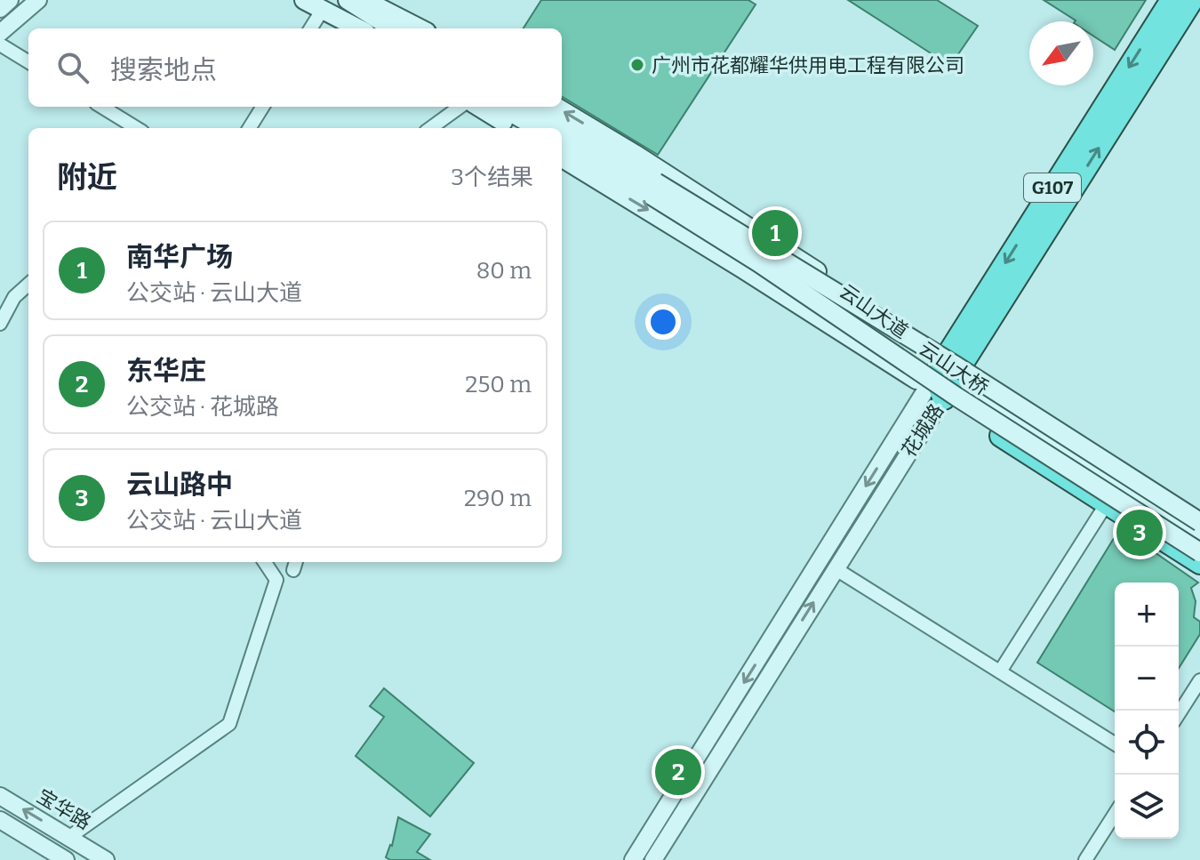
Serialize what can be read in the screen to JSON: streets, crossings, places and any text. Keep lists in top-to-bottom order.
{
  "streets": {
    "highway": ["G107", "云山大道", "花城路"],
    "main road": ["云山大桥"],
    "street": ["宝华路"]
  },
  "crossings": [
    ["云山大道", "花城路"]
  ],
  "places": ["广州市花都耀华供用电工程有限公司"],
  "north": "bottom left",
  "page": {
    "search": "搜索地点",
    "heading": ["附近", "3个结果"],
    "pins": ["1", "3", "2"],
    "list": [
      {
        "mark": "1",
        "name": "南华广场",
        "note": "公交站 · 云山大道",
        "value": "80 m"
      },
      {
        "mark": "2",
        "name": "东华庄",
        "note": "公交站 · 花城路",
        "value": "250 m"
      },
      {
        "mark": "3",
        "name": "云山路中",
        "note": "公交站 · 云山大道",
        "value": "290 m"
      }
    ],
    "map_buttons": ["+", "−"]
  }
}
